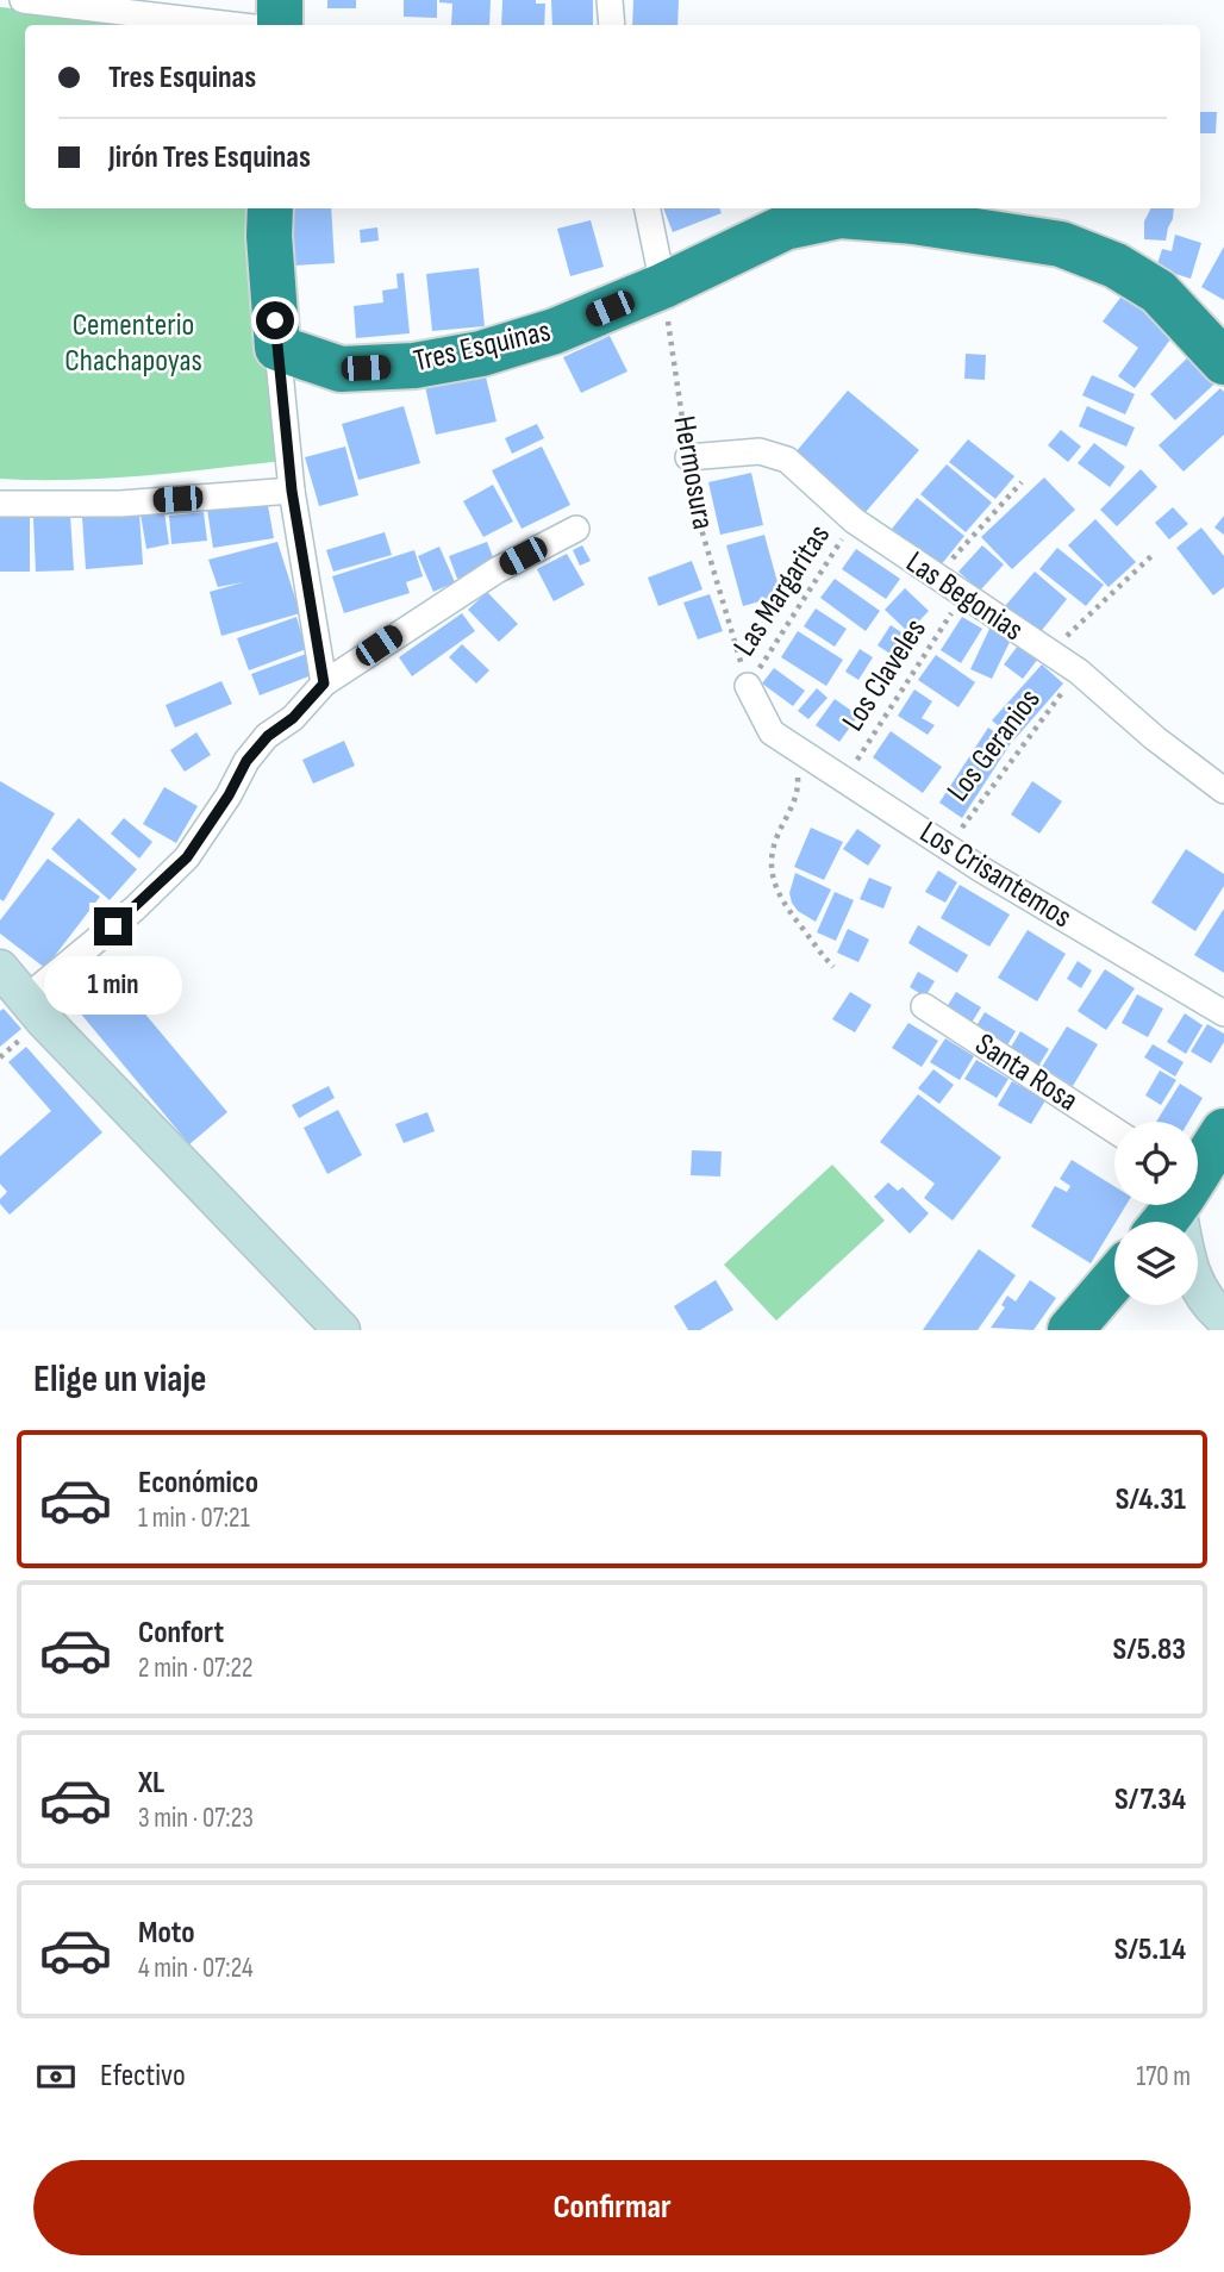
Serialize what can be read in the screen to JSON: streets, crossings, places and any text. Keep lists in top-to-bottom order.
{
  "streets": {
    "highway": ["Tres Esquinas"],
    "street": ["Las Begonias", "Los Crisantemos", "Santa Rosa"],
    "path": [
      "Hermosura",
      "Las Margaritas",
      "Los Claveles",
      "Los Geranios"
    ]
  },
  "crossings": [
    ["Tres Esquinas", "Hermosura"],
    ["Hermosura", "Las Margaritas"],
    ["Hermosura", "Las Begonias"],
    ["Hermosura", "Los Crisantemos"],
    ["Las Margaritas", "Las Begonias"],
    ["Las Margaritas", "Los Crisantemos"],
    ["Las Begonias", "Los Claveles"],
    ["Las Begonias", "Los Geranios"],
    ["Los Claveles", "Los Crisantemos"],
    ["Los Geranios", "Los Crisantemos"]
  ],
  "parks": ["Cementerio Chachapoyas"],
  "page": {
    "banner": ["Tres Esquinas", "Jirón Tres Esquinas"],
    "bubble": "1 min",
    "heading": "Elige un viaje",
    "list": [
      {
        "name": "Económico",
        "note": "1 min · 07:21",
        "value": "S/4.31"
      },
      {
        "name": "Confort",
        "note": "2 min · 07:22",
        "value": "S/5.83"
      },
      {
        "name": "XL",
        "note": "3 min · 07:23",
        "value": "S/7.34"
      },
      {
        "name": "Moto",
        "note": "4 min · 07:24",
        "value": "S/5.14"
      }
    ],
    "pay": ["Efectivo", "170 m"],
    "buttons": "Confirmar"
  }
}
